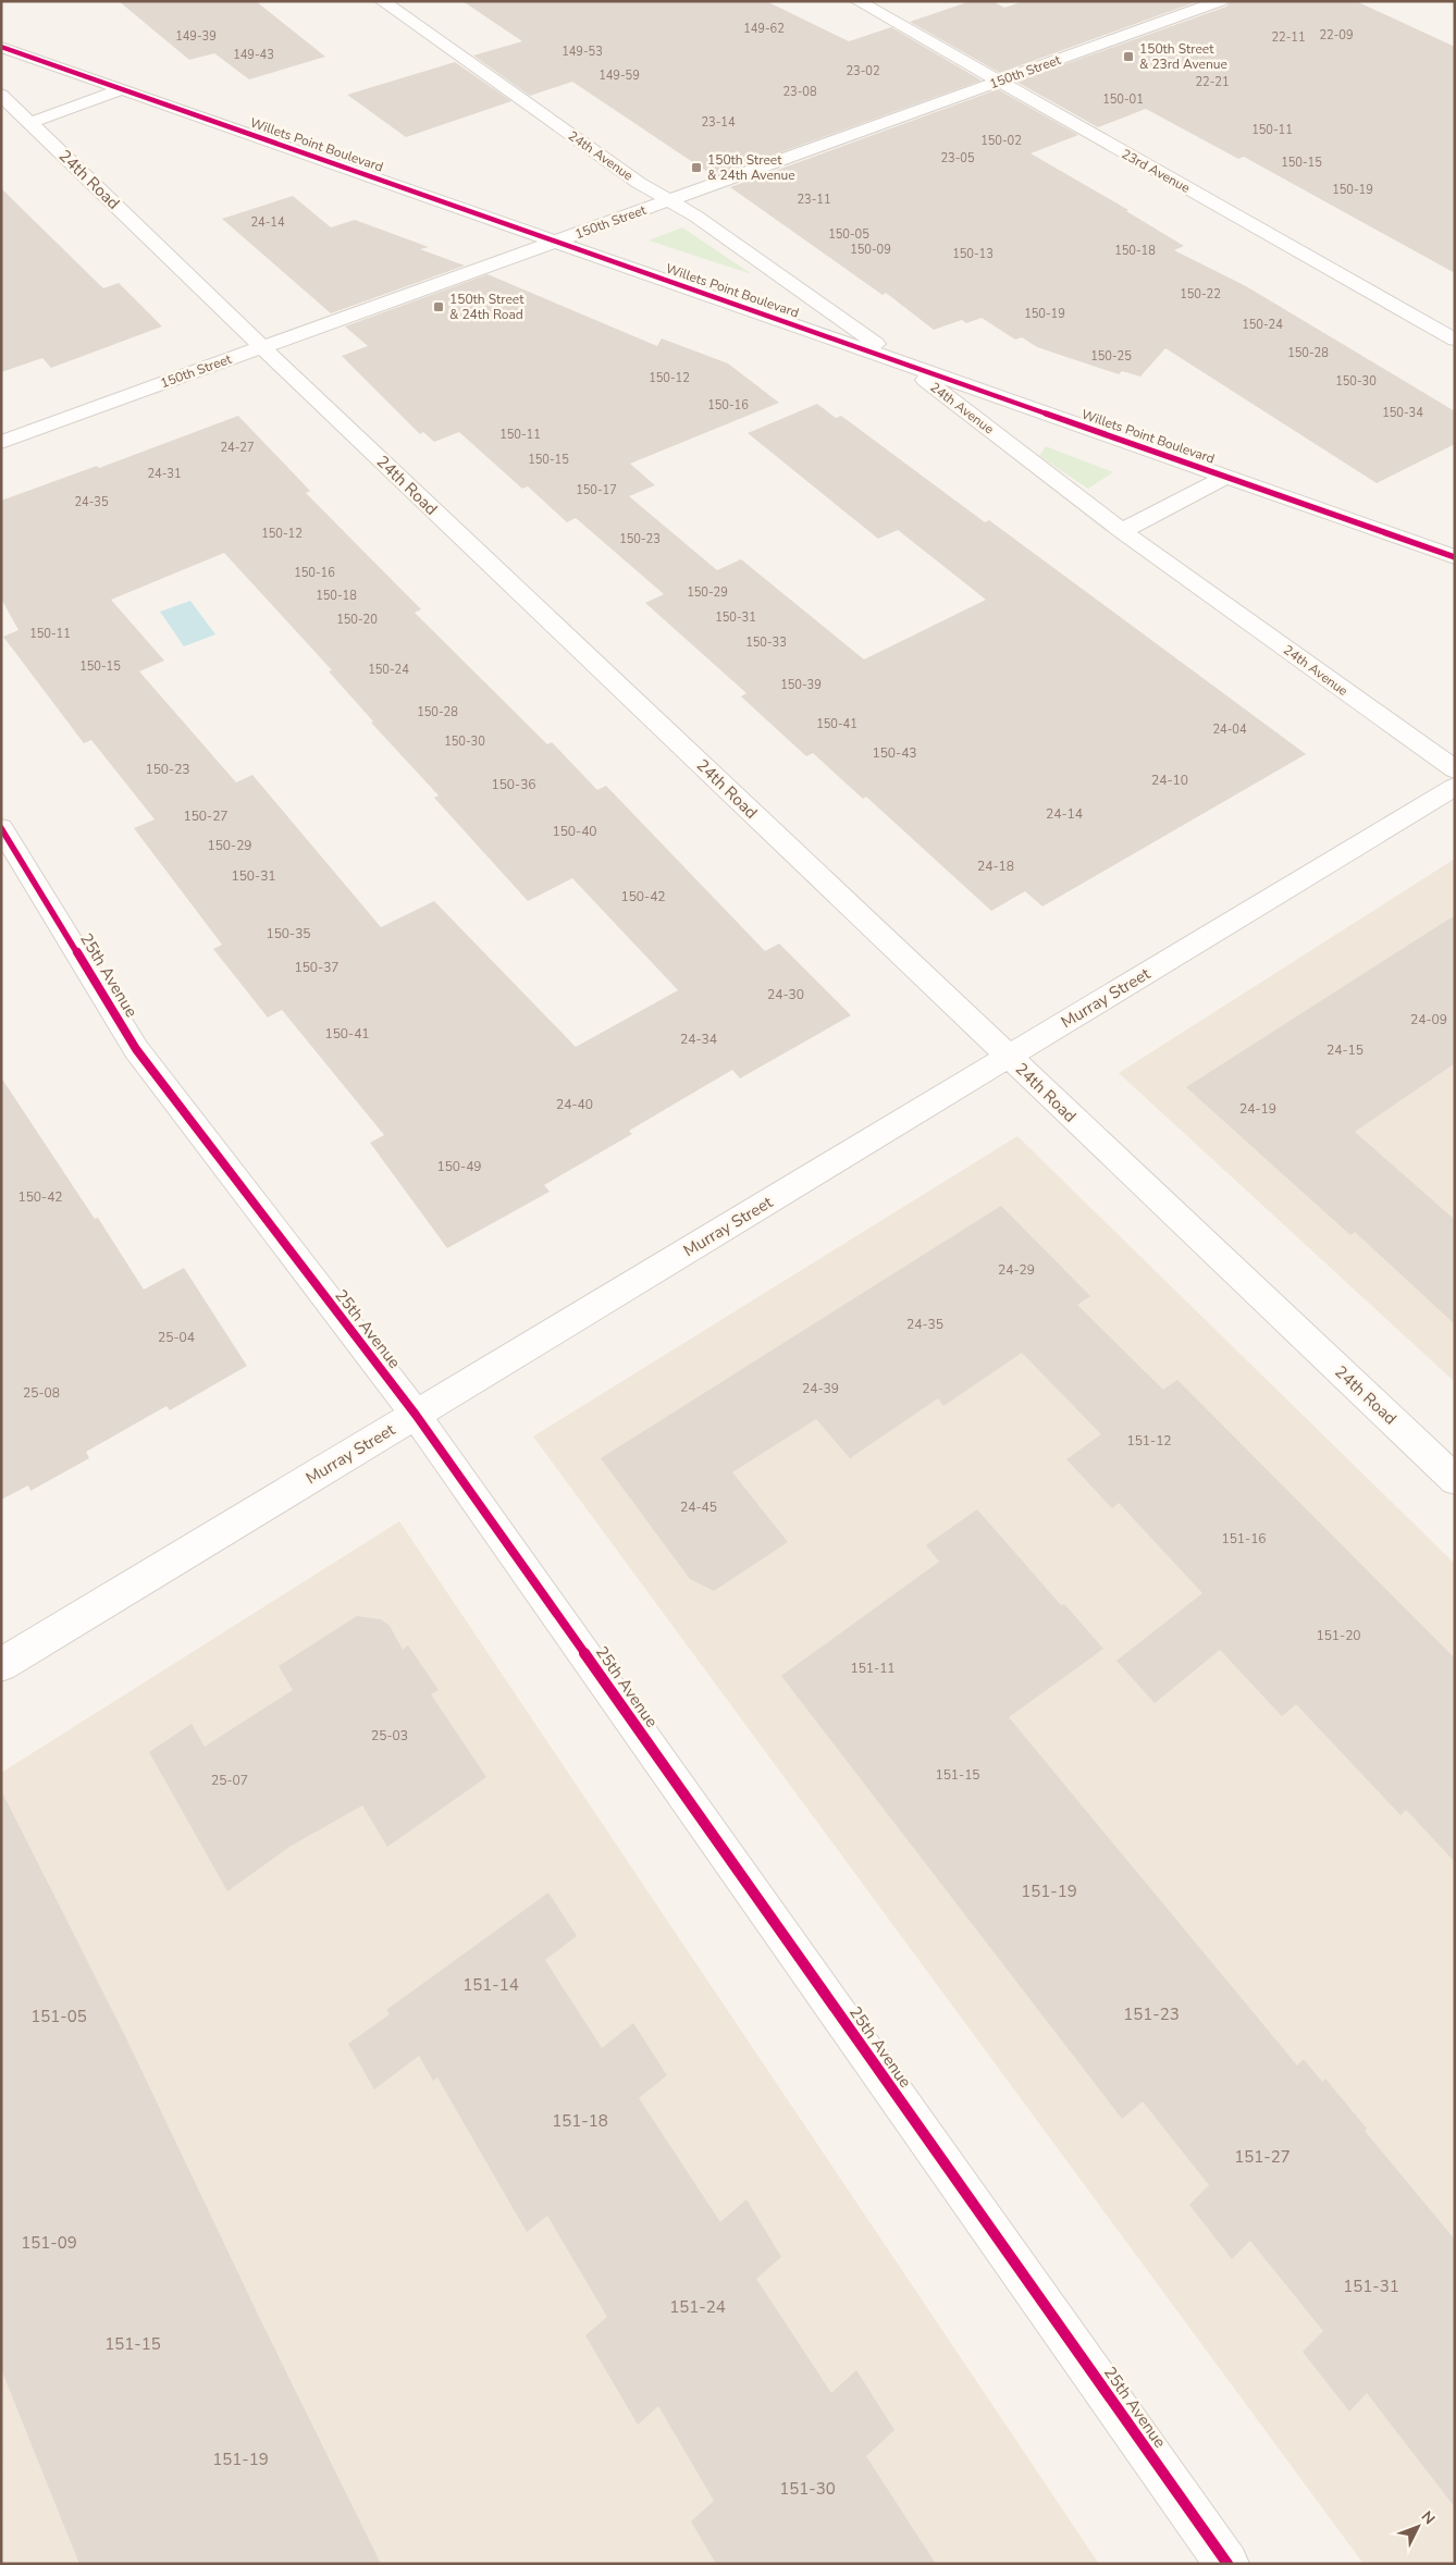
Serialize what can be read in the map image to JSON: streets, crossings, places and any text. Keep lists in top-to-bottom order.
{
  "streets": {
    "street": [
      "150th Street",
      "Willets Point Boulevard",
      "24th Avenue",
      "23rd Avenue",
      "24th Road",
      "25th Avenue",
      "Murray Street"
    ]
  },
  "crossings": [
    ["150th Street", "Willets Point Boulevard"],
    ["150th Street", "24th Avenue"],
    ["150th Street", "23rd Avenue"],
    ["150th Street", "24th Road"],
    ["Willets Point Boulevard", "24th Avenue"],
    ["24th Road", "Murray Street"],
    ["25th Avenue", "Murray Street"]
  ],
  "places": {
    "transit": ["150th Street & 23rd Avenue", "150th Street & 24th Avenue", "150th Street & 24th Road"]
  },
  "house_numbers": [
    "149-62",
    "22-09",
    "149-39",
    "22-11",
    "149-53",
    "149-43",
    "23-02",
    "149-59",
    "22-21",
    "23-08",
    "150-01",
    "23-14",
    "150-11",
    "150-02",
    "23-05",
    "150-15",
    "150-19",
    "23-11",
    "24-14",
    "150-05",
    "150-09",
    "150-18",
    "150-13",
    "150-22",
    "150-19",
    "150-24",
    "150-28",
    "150-25",
    "150-12",
    "150-30",
    "150-16",
    "150-34",
    "150-11",
    "24-27",
    "150-15",
    "24-31",
    "150-17",
    "24-35",
    "150-12",
    "150-23",
    "150-16",
    "150-29",
    "150-18",
    "150-31",
    "150-20",
    "150-11",
    "150-33",
    "150-15",
    "150-24",
    "150-39",
    "150-28",
    "150-41",
    "24-04",
    "150-30",
    "150-43",
    "150-23",
    "24-10",
    "150-36",
    "24-14",
    "150-27",
    "150-40",
    "150-29",
    "24-18",
    "150-31",
    "150-42",
    "150-35",
    "150-37",
    "24-30",
    "24-09",
    "150-41",
    "24-34",
    "24-15",
    "24-40",
    "24-19",
    "150-49",
    "150-42",
    "24-29",
    "24-35",
    "25-04",
    "24-39",
    "25-08",
    "151-12",
    "24-45",
    "151-16",
    "151-20",
    "151-11",
    "25-03",
    "151-15",
    "25-07",
    "151-19",
    "151-14",
    "151-23",
    "151-05",
    "151-18",
    "151-27",
    "151-09",
    "151-31",
    "151-24",
    "151-15",
    "151-19",
    "151-30"
  ],
  "north": "top right"
}
